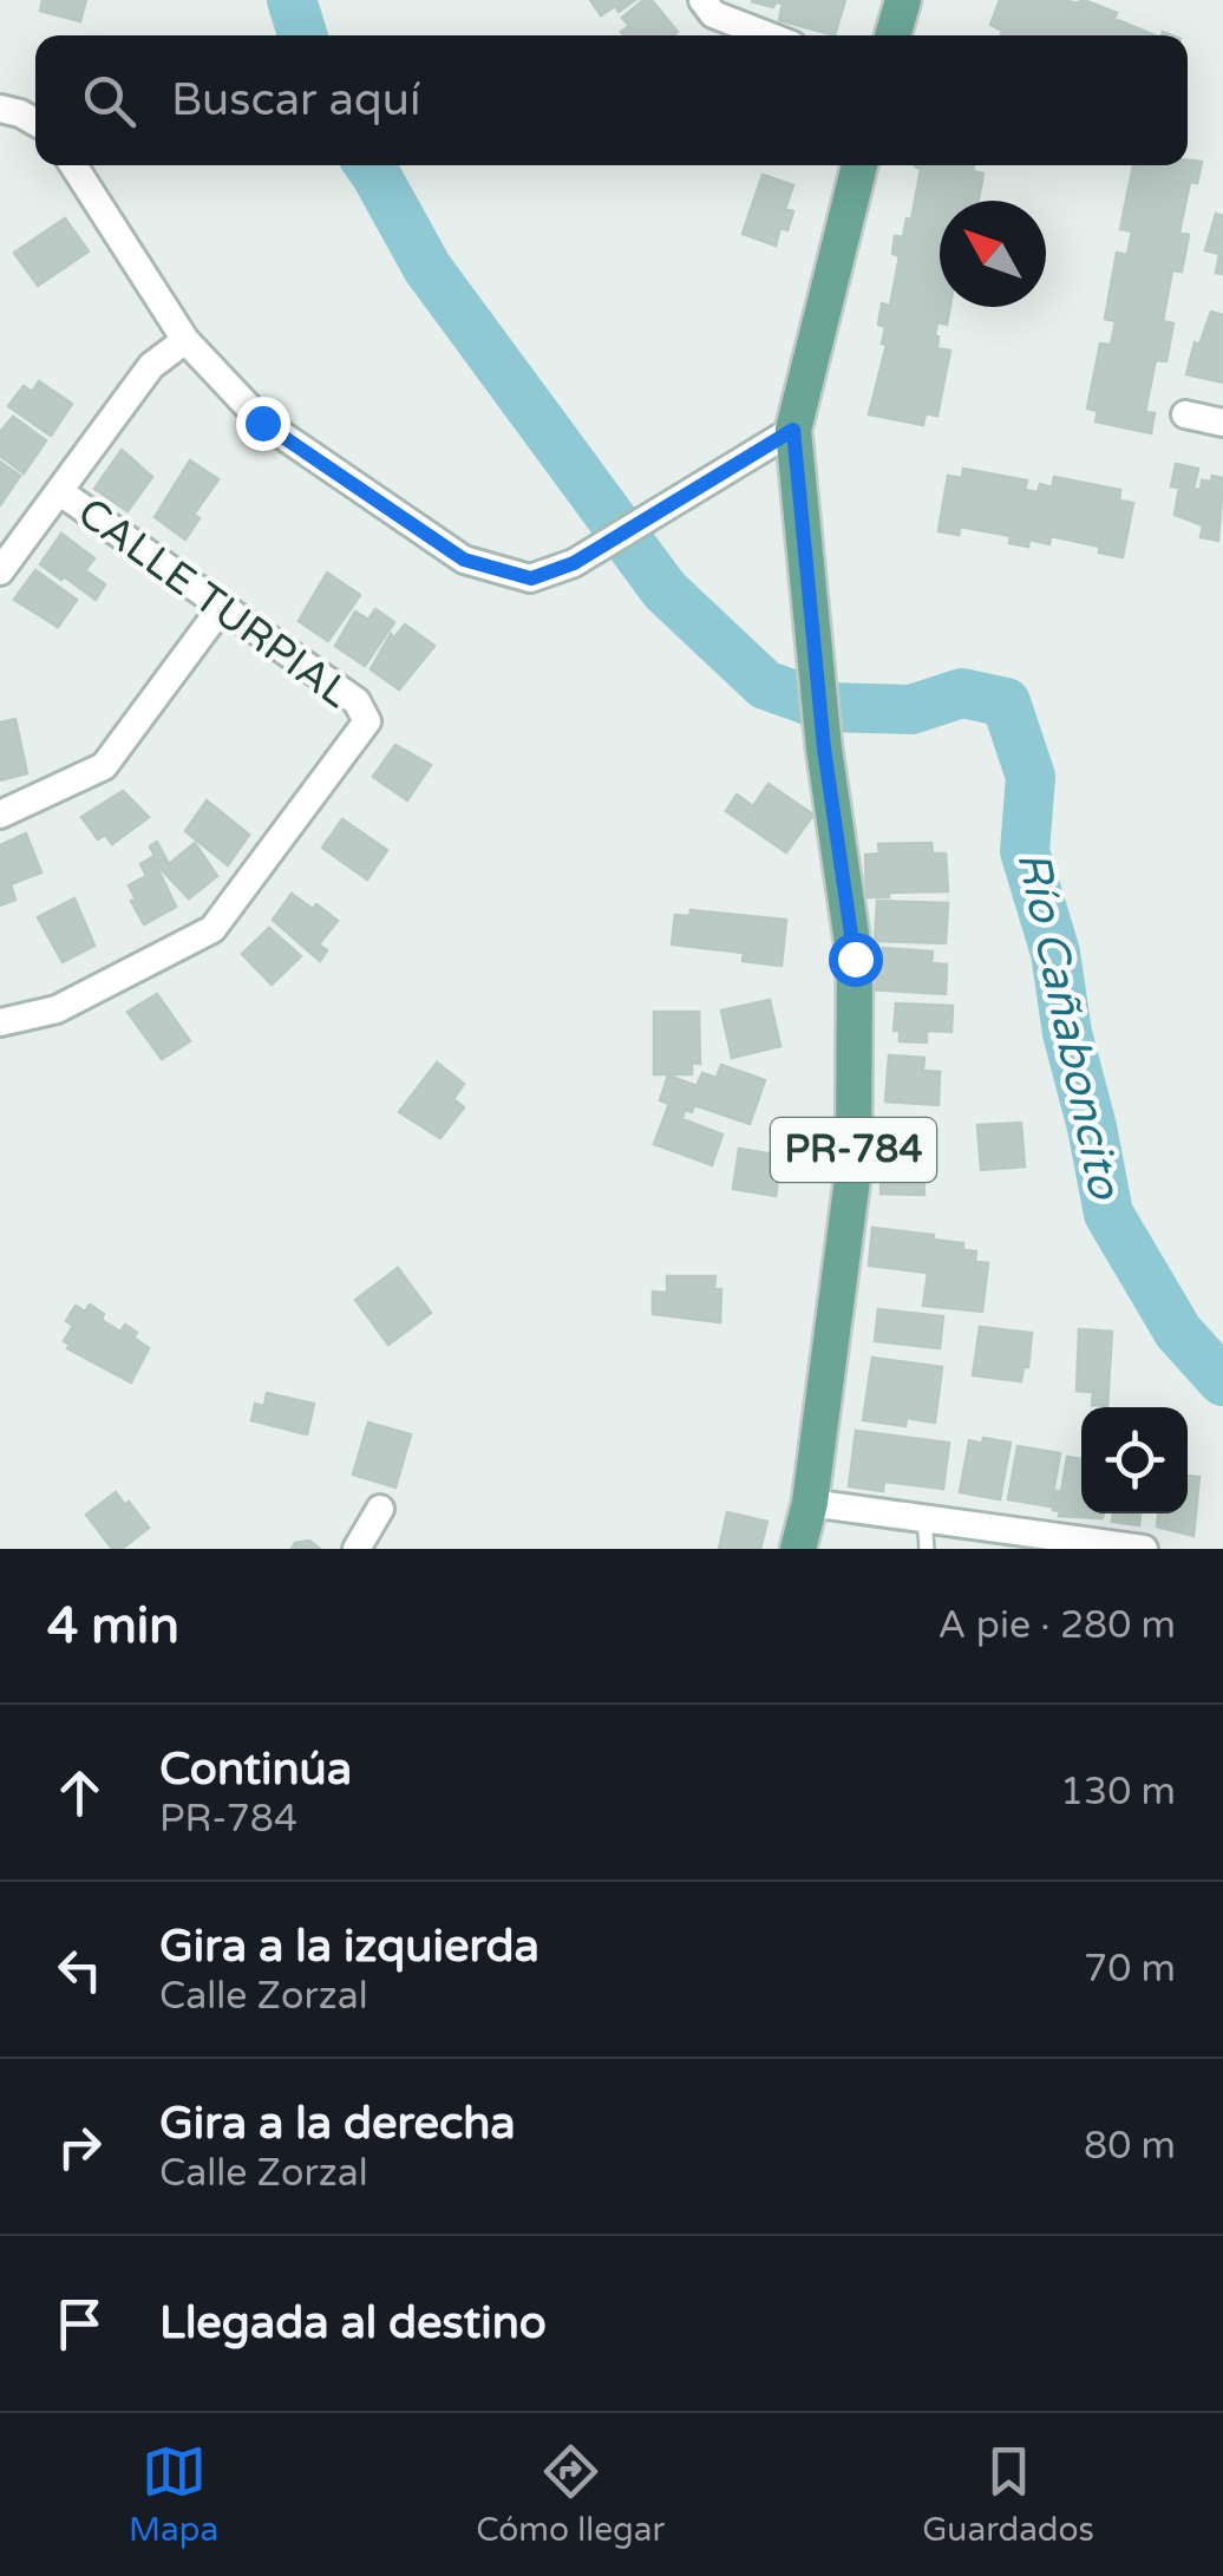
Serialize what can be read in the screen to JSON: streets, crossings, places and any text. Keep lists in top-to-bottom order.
{
  "streets": {
    "main road": ["PR-784"],
    "street": ["CALLE TURPIAL"]
  },
  "water": ["Río Cañaboncito"],
  "north": "top left",
  "page": {
    "search": "Buscar aquí",
    "heading": ["4 min", "A pie · 280 m"],
    "list": [
      ["Continúa", "PR-784", "130 m"],
      ["Gira a la izquierda", "Calle Zorzal", "70 m"],
      ["Gira a la derecha", "Calle Zorzal", "80 m"],
      "Llegada al destino"
    ],
    "nav": ["Mapa", "Cómo llegar", "Guardados"]
  }
}
